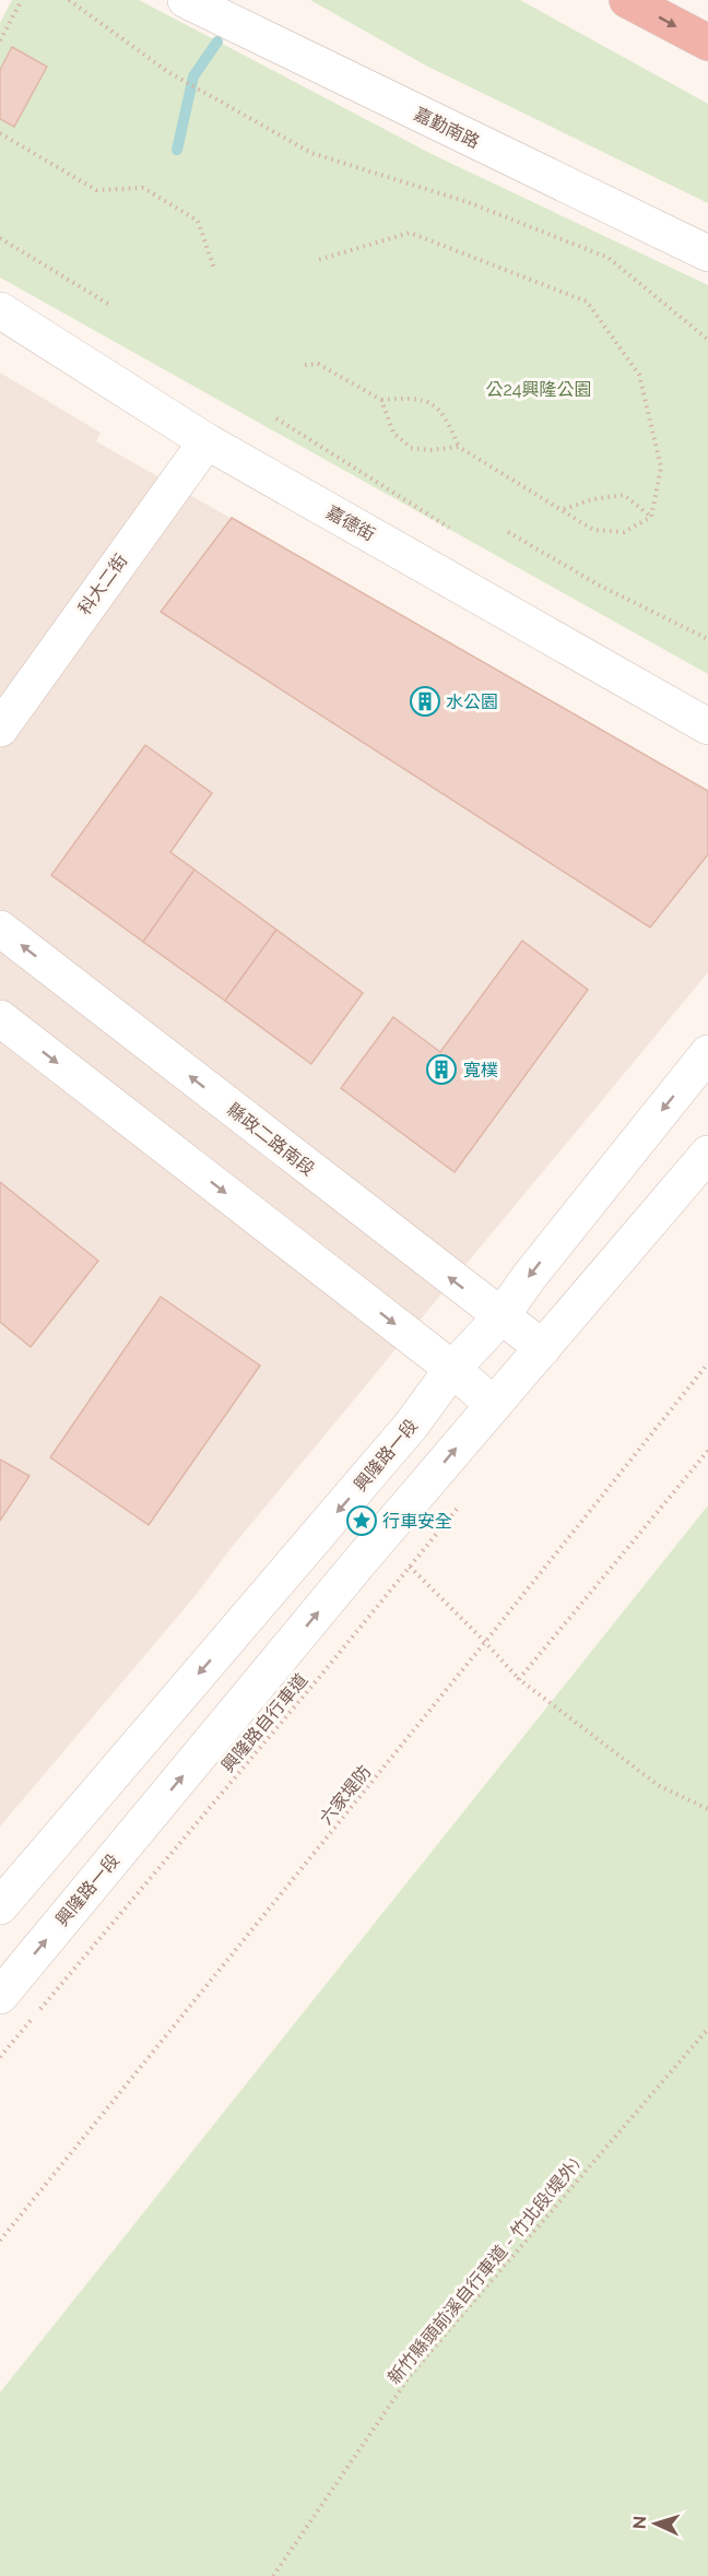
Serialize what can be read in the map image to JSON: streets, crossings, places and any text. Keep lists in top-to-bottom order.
{
  "streets": {
    "street": [
      "嘉勤南路",
      "嘉德街",
      "科大二街",
      "縣政二路南段",
      "興隆路一段"
    ],
    "path": ["興隆路自行車道", "六家堤防", "新竹縣頭前溪自行車道 - 竹北段(堤外)"]
  },
  "crossings": [
    ["嘉德街", "科大二街"],
    ["縣政二路南段", "興隆路一段"]
  ],
  "parks": ["公24興隆公園"],
  "places": {
    "building": ["水公園", "寬樸"],
    "place": ["行車安全"]
  },
  "north": "left"
}
